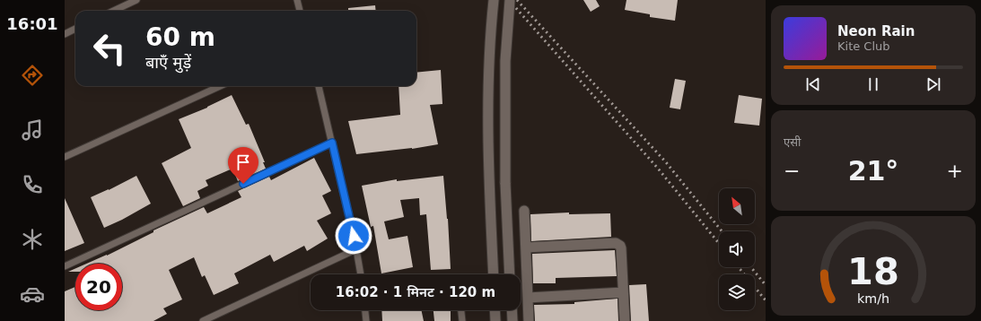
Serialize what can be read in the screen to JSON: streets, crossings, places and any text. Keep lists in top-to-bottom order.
{
  "north": "top left",
  "page": {
    "tabs": "16:01",
    "turn": ["60 m", "बाएँ मुड़ें"],
    "song": ["Neon Rain", "Kite Club"],
    "tile": "एसी",
    "heat": ["−", "21°", "+"],
    "limit": "20",
    "trip": "16:02 · 1 मिनट · 120 m",
    "gauge": ["18", "km/h"]
  }
}
